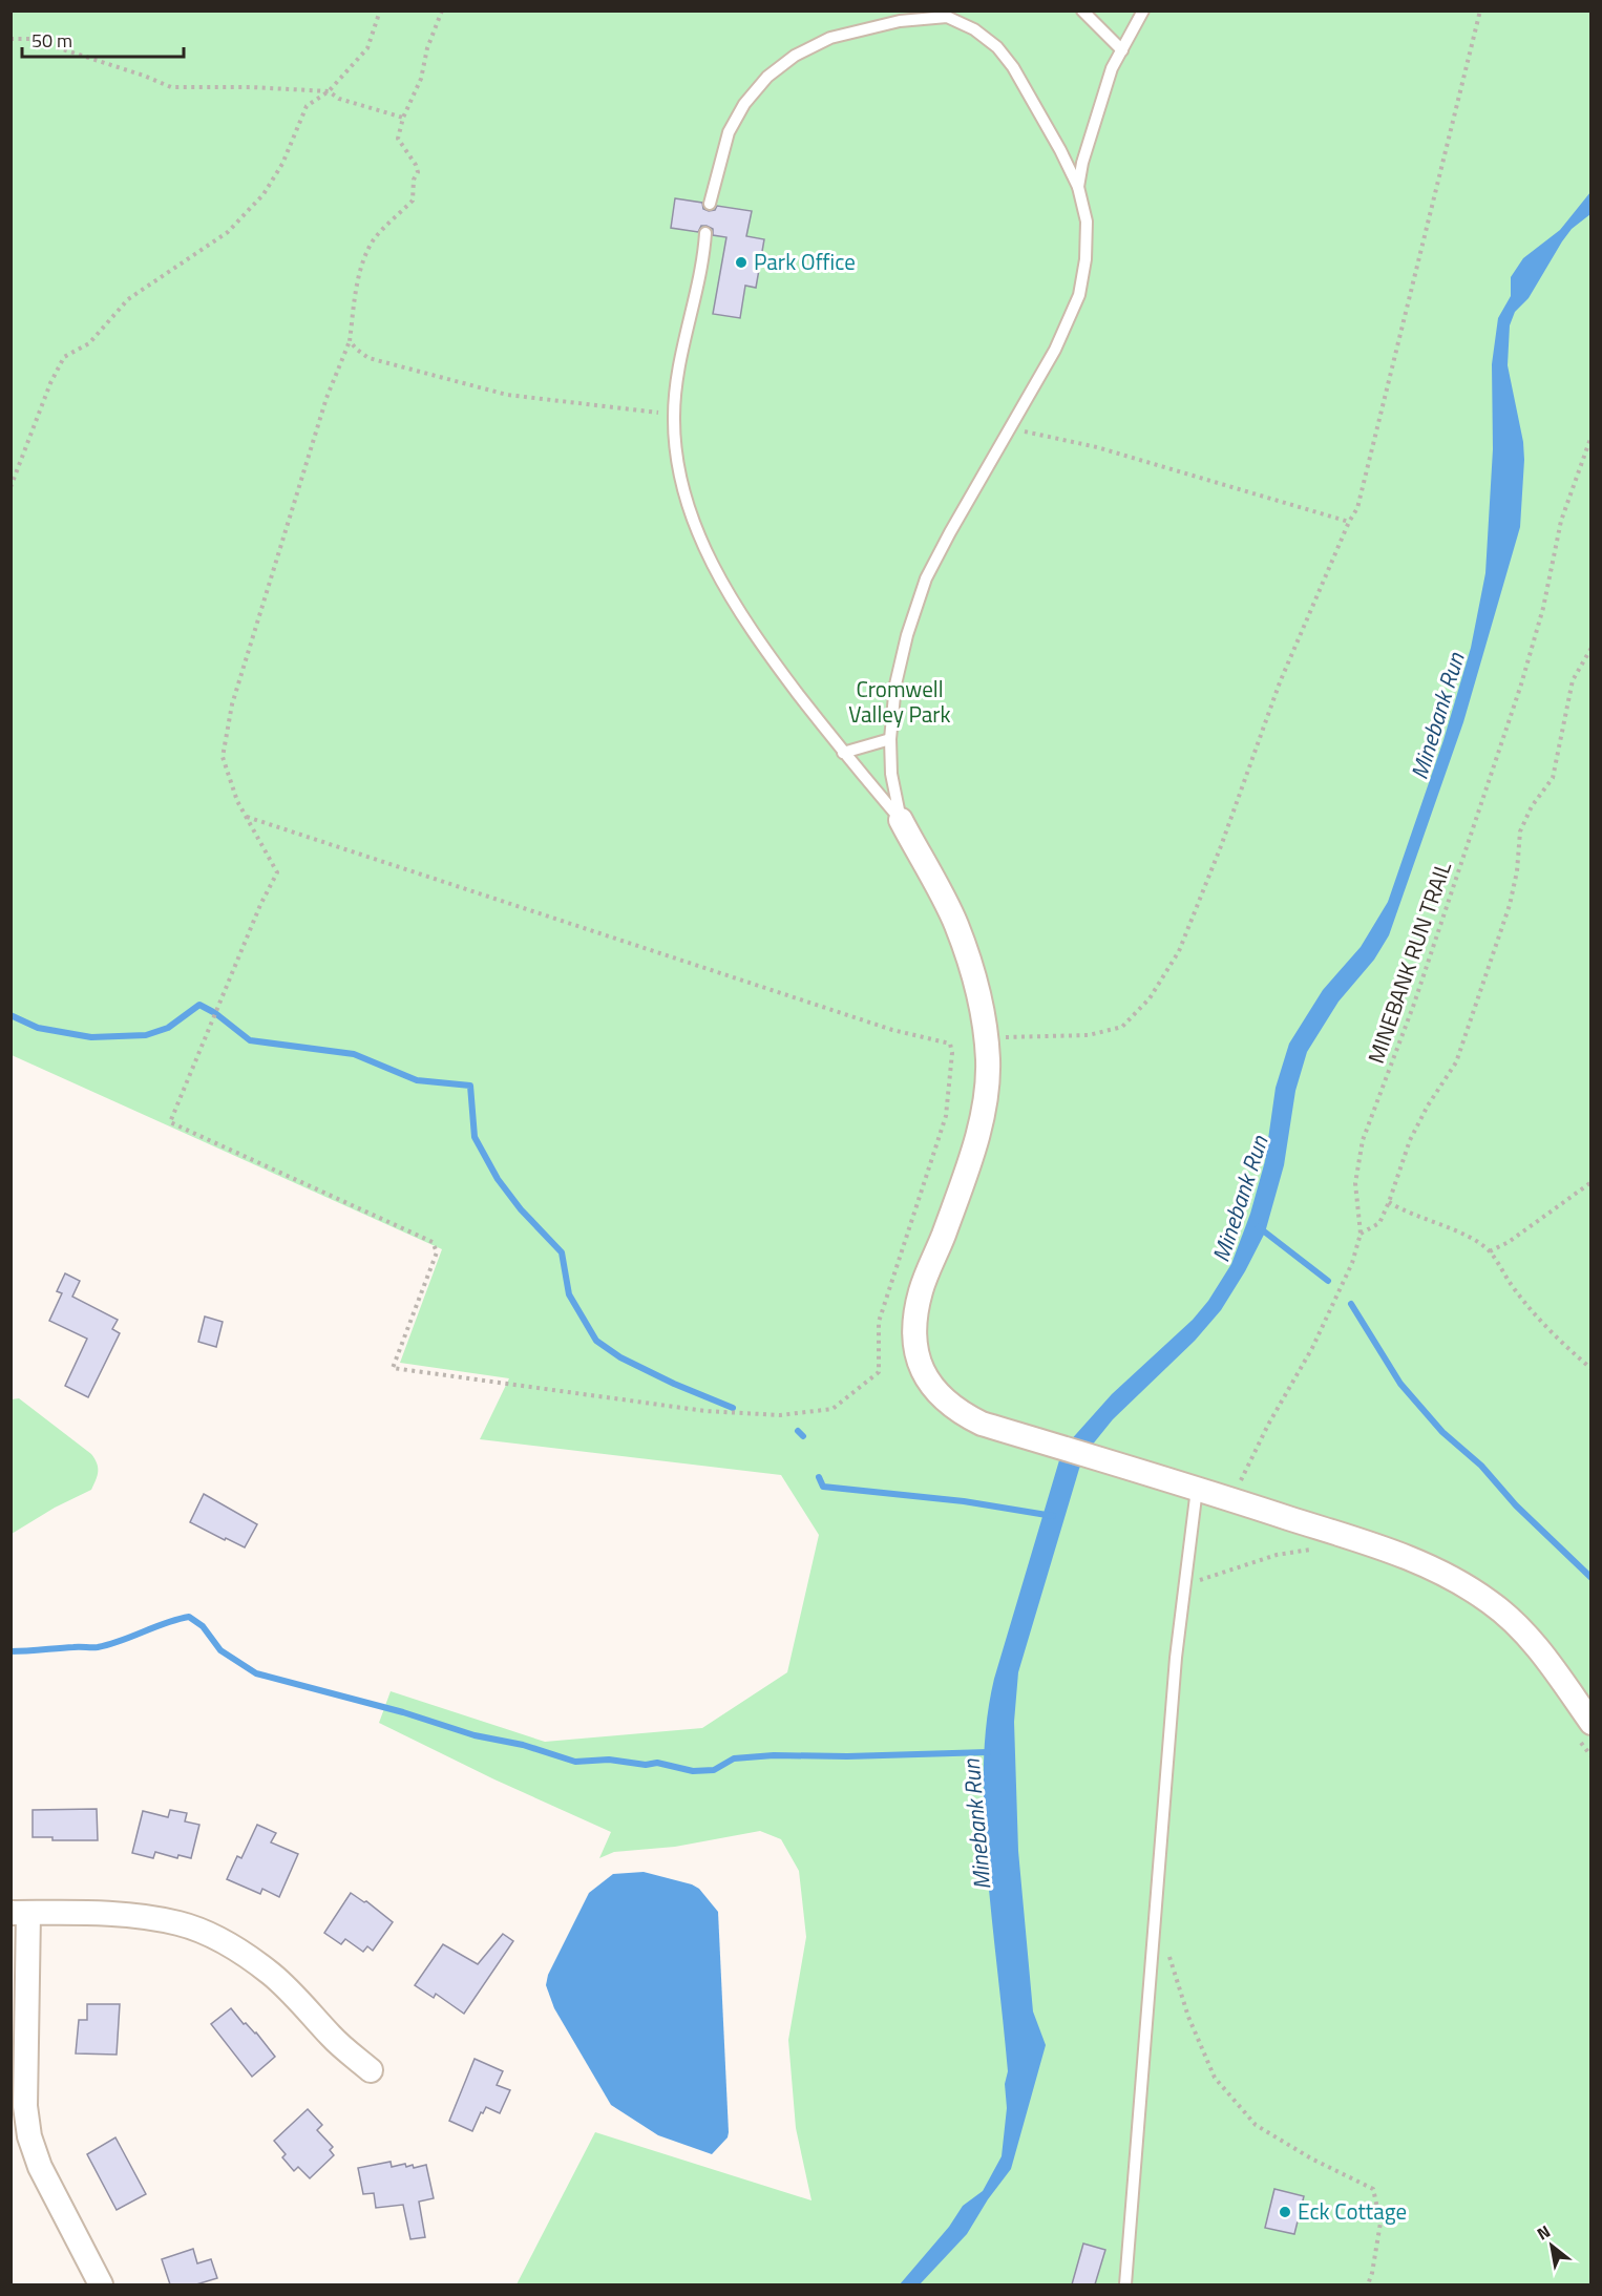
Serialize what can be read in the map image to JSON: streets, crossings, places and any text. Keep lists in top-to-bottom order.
{
  "streets": {
    "path": ["MINEBANK RUN TRAIL"]
  },
  "water": ["Minebank Run"],
  "parks": ["Cromwell Valley Park"],
  "places": ["Park Office", "Eck Cottage"],
  "scale_bar": "50 m",
  "north": "top left"
}
